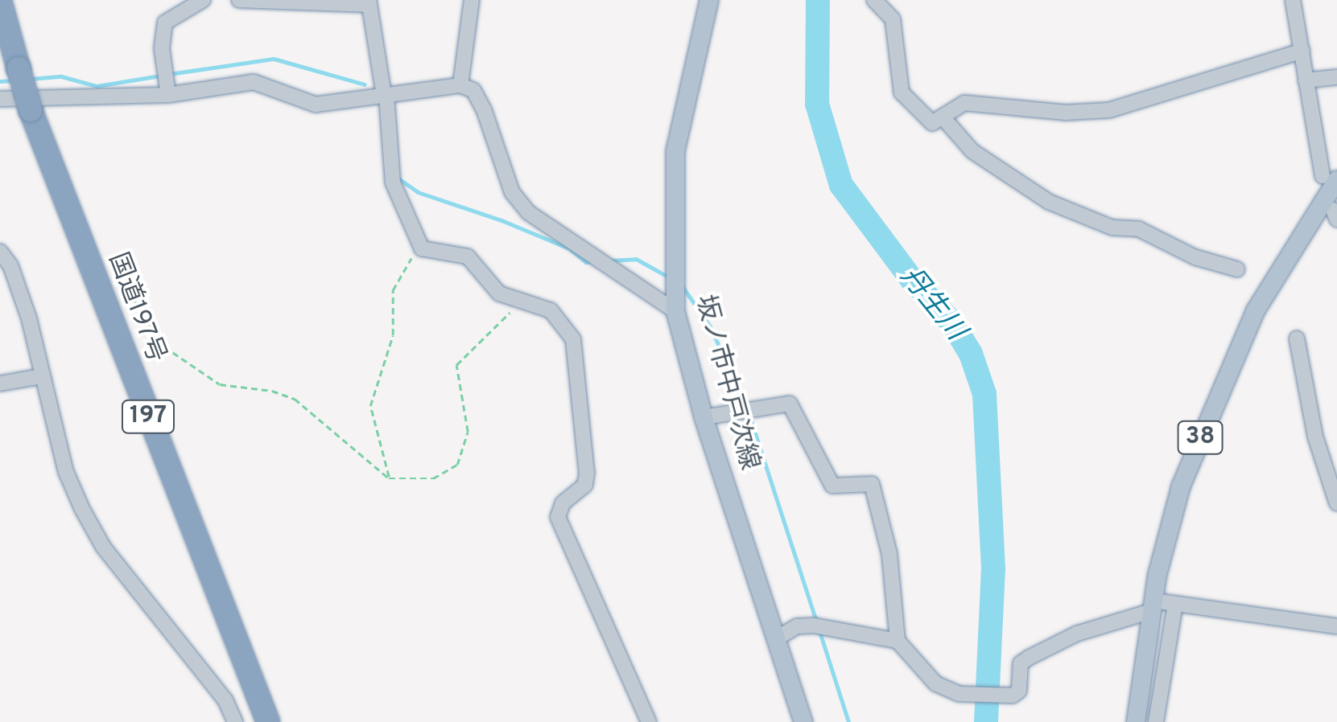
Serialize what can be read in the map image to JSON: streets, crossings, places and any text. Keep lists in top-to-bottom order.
{
  "streets": {
    "highway": ["国道197号", "197"],
    "main road": ["坂ノ市中戸次線", "38"]
  },
  "water": ["丹生川"]
}
